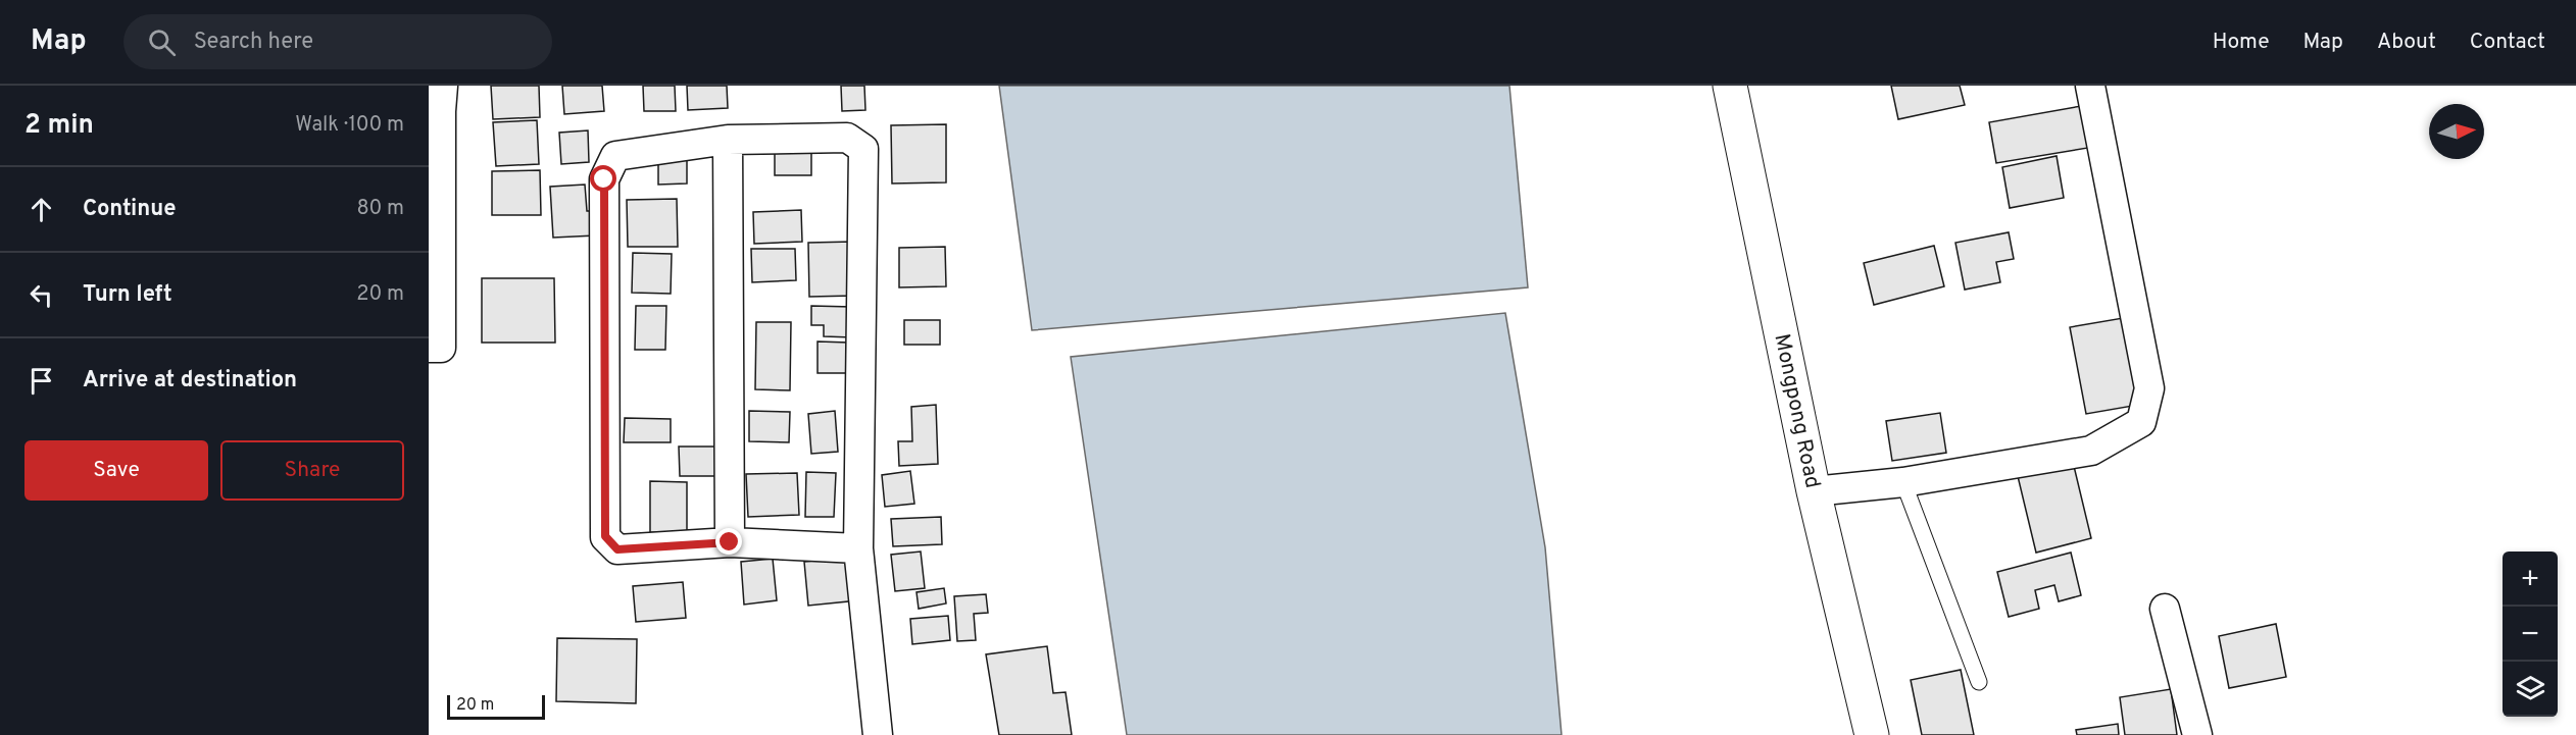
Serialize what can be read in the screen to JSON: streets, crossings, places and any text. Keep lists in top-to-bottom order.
{
  "streets": {
    "main road": ["Mongpong Road"]
  },
  "scale_bar": "20 m",
  "north": "right",
  "page": {
    "header": "Map",
    "search": "Search here",
    "nav": [
      "Home",
      "Map",
      "About",
      "Contact"
    ],
    "heading": ["2 min", "Walk · 100 m"],
    "list": [
      ["Continue", "80 m"],
      ["Turn left", "20 m"],
      "Arrive at destination"
    ],
    "buttons": ["Save", "Share"],
    "map_buttons": ["+", "−"],
    "scale": "20 m"
  }
}
